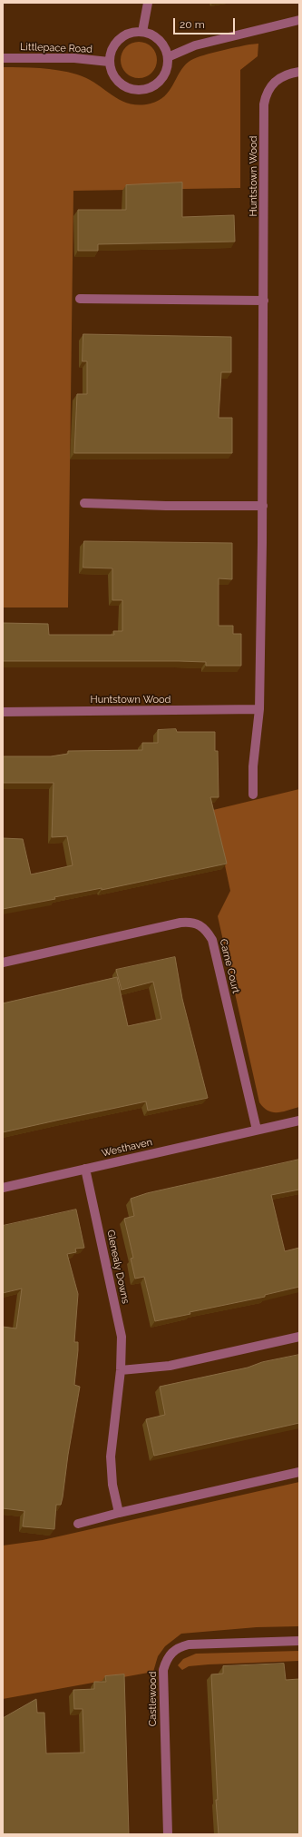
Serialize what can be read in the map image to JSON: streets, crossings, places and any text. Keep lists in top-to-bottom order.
{
  "streets": {
    "street": [
      "Littlepace Road",
      "Huntstown Wood",
      "Carne Court",
      "Westhaven",
      "Glenealy Downs",
      "Castlewood"
    ]
  },
  "crossings": [
    ["Carne Court", "Westhaven"],
    ["Westhaven", "Glenealy Downs"]
  ],
  "scale_bar": "20 m"
}
